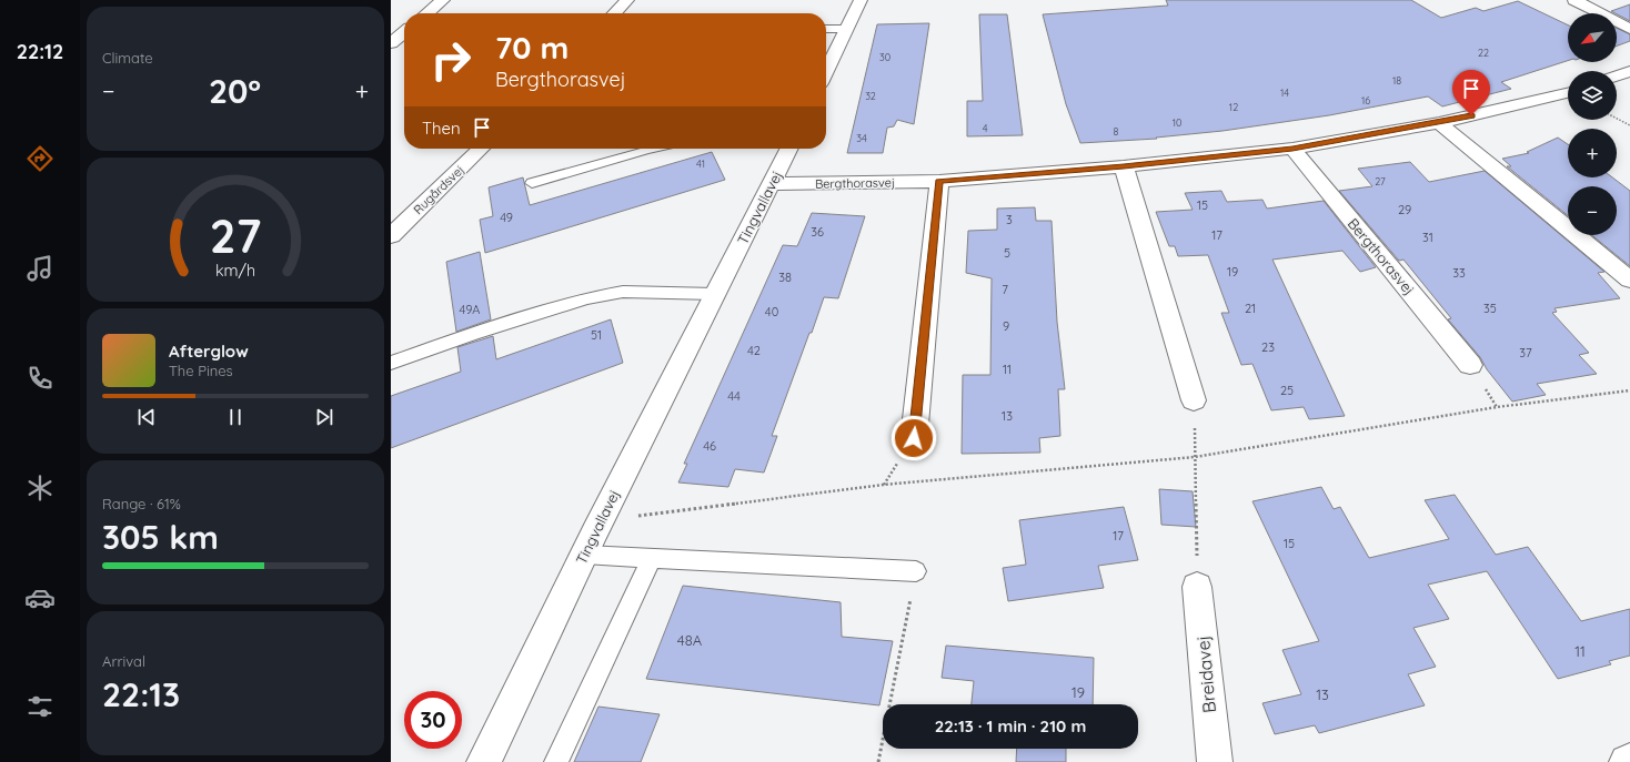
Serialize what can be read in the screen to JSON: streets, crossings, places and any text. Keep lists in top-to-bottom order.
{
  "streets": {
    "street": [
      "Bergthorasvej",
      "Rugårdsvej",
      "Tingvallavej",
      "Breidavej"
    ]
  },
  "crossings": [
    ["Bergthorasvej", "Tingvallavej"]
  ],
  "house_numbers": [
    "22",
    "30",
    "18",
    "14",
    "32",
    "16",
    "12",
    "10",
    "4",
    "8",
    "34",
    "41",
    "27",
    "15",
    "29",
    "49",
    "3",
    "36",
    "17",
    "31",
    "5",
    "19",
    "33",
    "38",
    "7",
    "21",
    "35",
    "49A",
    "40",
    "9",
    "51",
    "23",
    "42",
    "37",
    "11",
    "25",
    "44",
    "13",
    "46",
    "17",
    "15",
    "48A",
    "11",
    "19",
    "13"
  ],
  "north": "bottom left",
  "page": {
    "tabs": "22:12",
    "tile": [
      "Climate",
      ["Range · 61%", "305 km"],
      ["Arrival", "22:13"]
    ],
    "map_buttons": ["+", "−"],
    "turn": ["70 m", "Bergthorasvej"],
    "heat": ["−", "20°", "+"],
    "then": "Then",
    "song": ["Afterglow", "The Pines"],
    "limit": "30",
    "trip": "22:13 · 1 min · 210 m",
    "gauge": ["27", "km/h"]
  }
}
